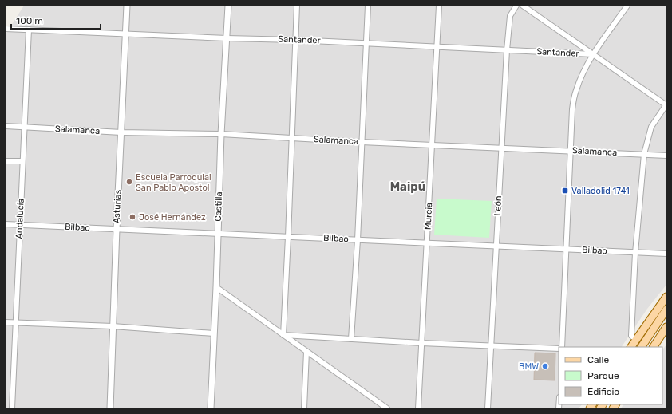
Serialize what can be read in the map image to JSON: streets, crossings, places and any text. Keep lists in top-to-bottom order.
{
  "streets": {
    "street": [
      "Santander",
      "Salamanca",
      "León",
      "Asturias",
      "Castilla",
      "Murcia",
      "Andalucía",
      "Bilbao"
    ]
  },
  "crossings": [
    ["Santander", "León"],
    ["Santander", "Asturias"],
    ["Santander", "Castilla"],
    ["Santander", "Murcia"],
    ["Santander", "Andalucía"],
    ["Salamanca", "León"],
    ["Salamanca", "Asturias"],
    ["Salamanca", "Castilla"],
    ["Salamanca", "Murcia"],
    ["Salamanca", "Andalucía"],
    ["León", "Bilbao"],
    ["Asturias", "Bilbao"],
    ["Castilla", "Bilbao"],
    ["Murcia", "Bilbao"],
    ["Andalucía", "Bilbao"]
  ],
  "districts": ["Maipú"],
  "places": {
    "other": ["Escuela Parroquial San Pablo Apostol", "José Hernández", "BMW"],
    "transit": ["Valladolid 1741"]
  },
  "legend": ["Calle", "Parque", "Edificio"],
  "scale_bar": "100 m"
}
